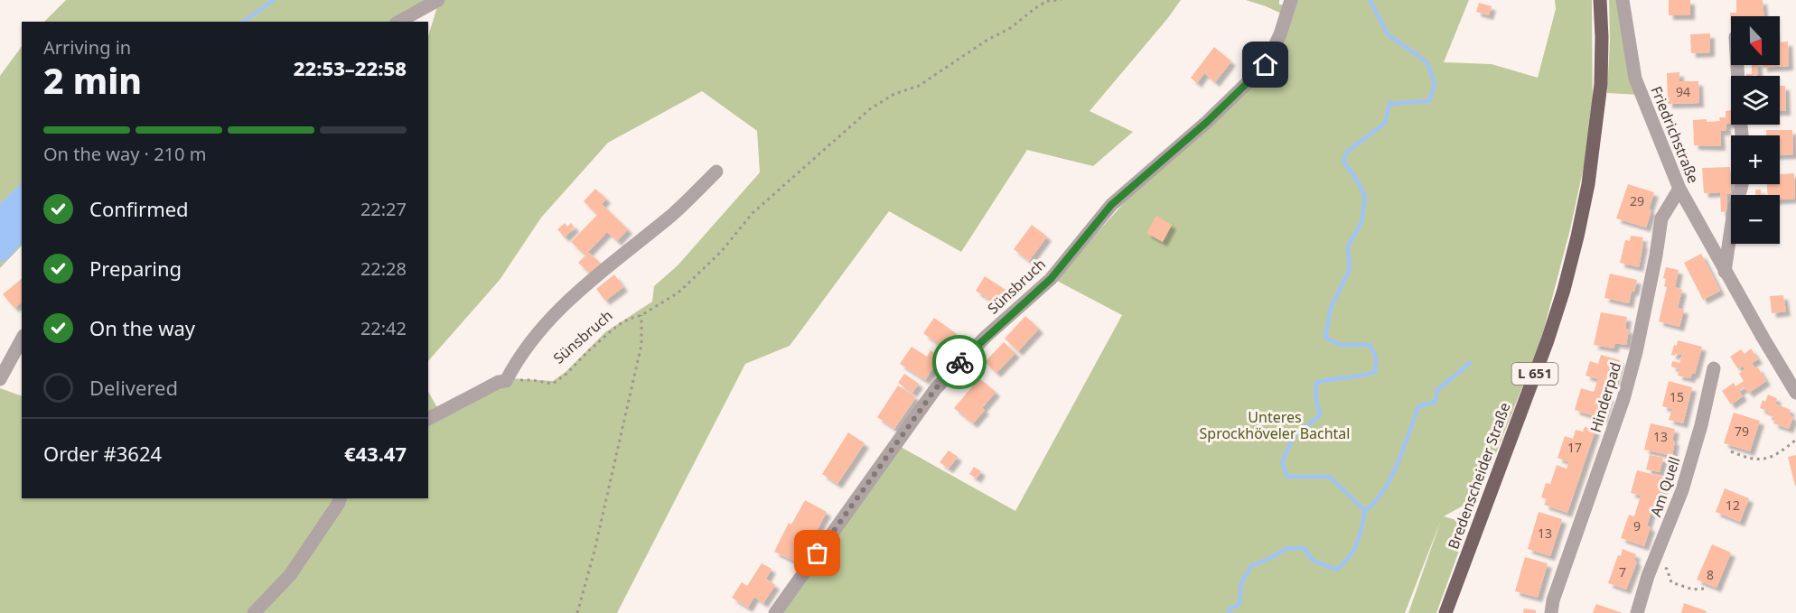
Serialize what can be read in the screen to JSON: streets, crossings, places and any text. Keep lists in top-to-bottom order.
{
  "streets": {
    "main road": ["L 651", "Bredenscheider Straße"],
    "street": [
      "Friedrichstraße",
      "Sünsbruch",
      "Hinderpad",
      "Am Quell"
    ]
  },
  "crossings": [
    ["Friedrichstraße", "Hinderpad"]
  ],
  "parks": ["Unteres Sprockhöveler Bachtal"],
  "house_numbers": [
    "94",
    "29",
    "15",
    "79",
    "13",
    "17",
    "12",
    "9",
    "13",
    "7",
    "8"
  ],
  "north": "bottom",
  "page": {
    "map_buttons": ["+", "−"],
    "heading": ["2 min", "Arriving in", "22:53–22:58"],
    "panel": ["Order #3624", "€43.47"],
    "bar": "On the way · 210 m",
    "list": [
      ["Confirmed", "22:27"],
      ["Preparing", "22:28"],
      ["On the way", "22:42"],
      "Delivered"
    ]
  }
}
